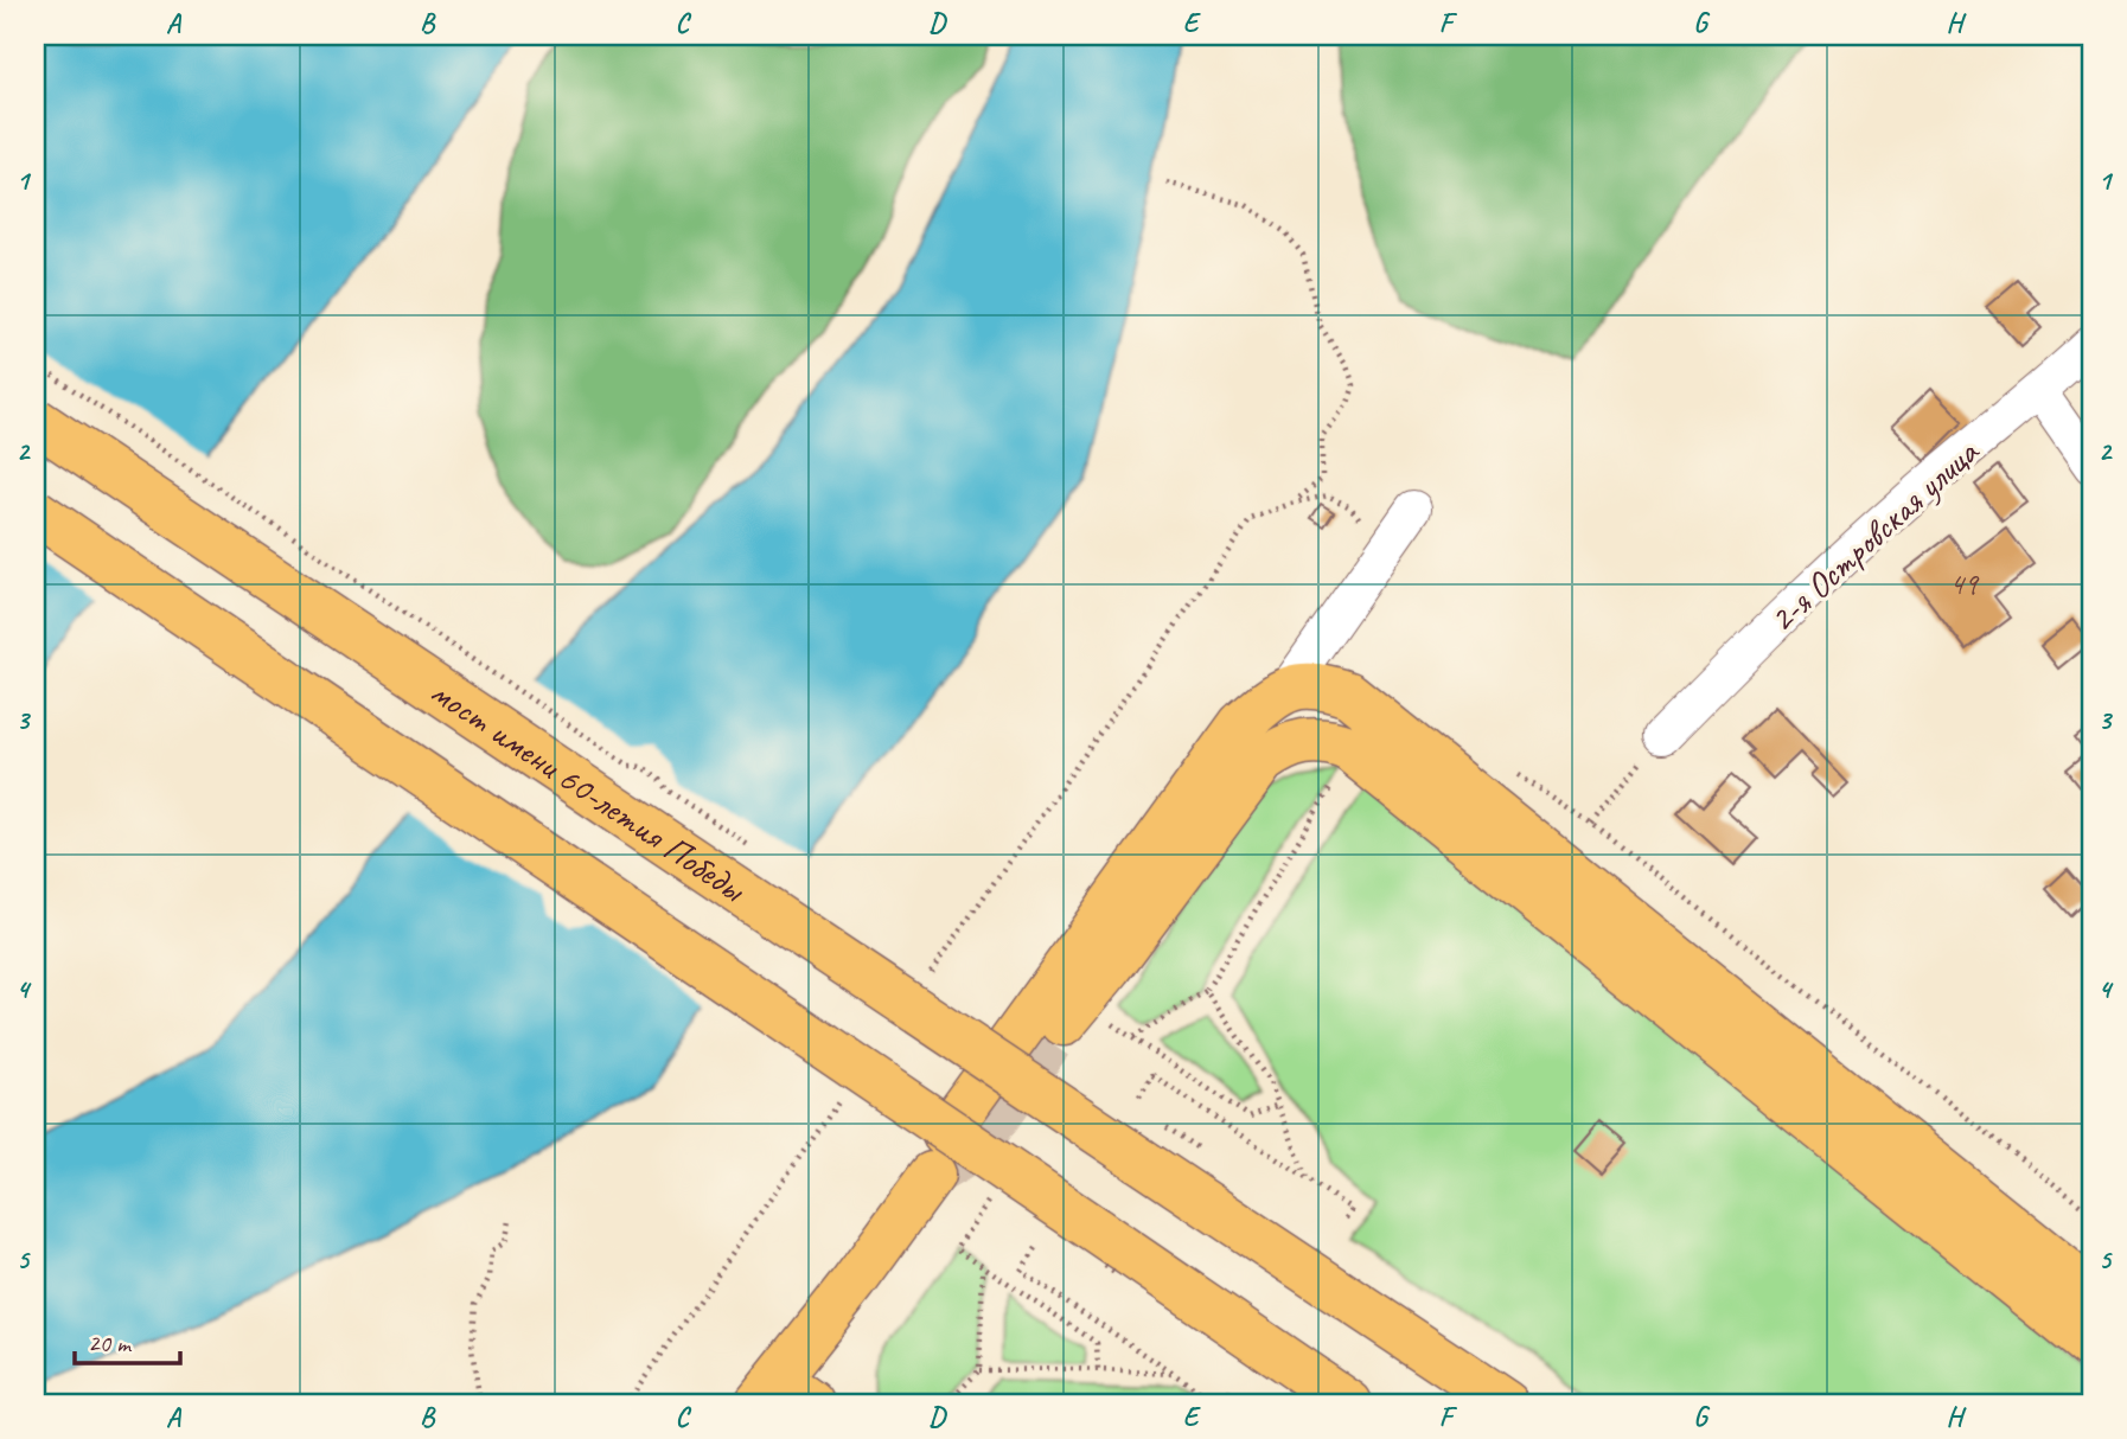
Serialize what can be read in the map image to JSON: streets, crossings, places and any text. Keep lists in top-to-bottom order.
{
  "streets": {
    "main road": ["мост имени 60-летия Победы"],
    "street": ["2-я Островская улица"]
  },
  "house_numbers": ["49"],
  "scale_bar": "20 m",
  "grid": {
    "columns": [
      "A",
      "B",
      "C",
      "D",
      "E",
      "F",
      "G",
      "H"
    ],
    "rows": [
      "1",
      "2",
      "3",
      "4",
      "5"
    ]
  }
}
